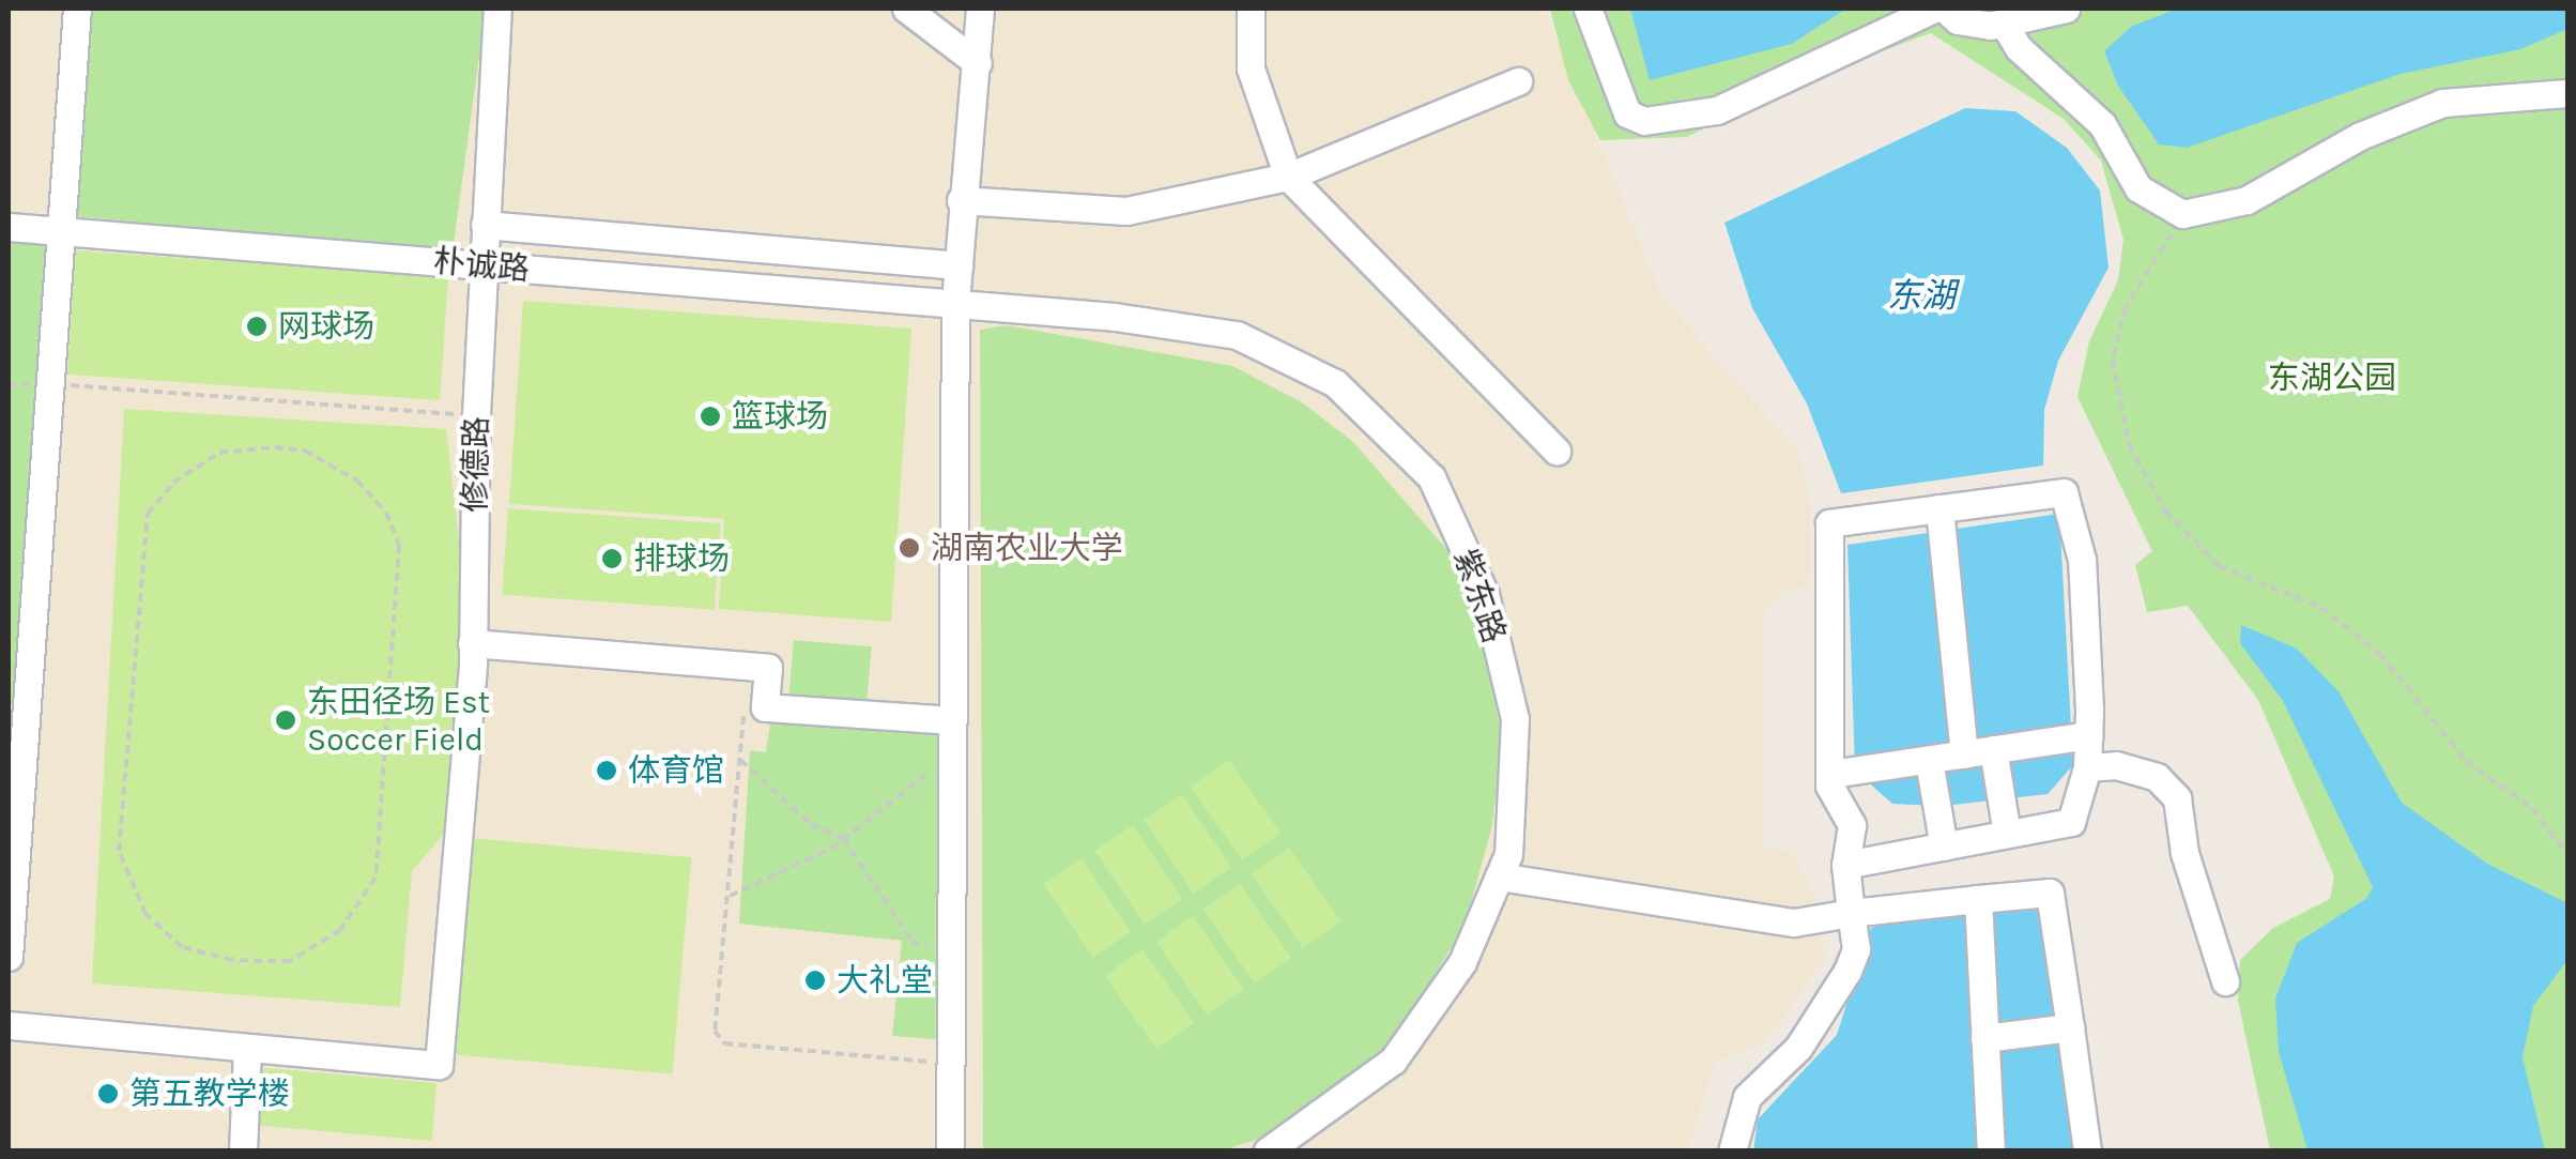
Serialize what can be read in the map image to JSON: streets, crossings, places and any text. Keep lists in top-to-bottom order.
{
  "streets": {
    "street": ["朴诚路", "修德路", "紫东路"]
  },
  "crossings": [
    ["朴诚路", "修德路"],
    ["朴诚路", "紫东路"]
  ],
  "water": ["东湖"],
  "parks": ["东湖公园"],
  "places": [
    "网球场",
    "篮球场",
    "湖南农业大学",
    "排球场",
    "东田径场 Est Soccer Field",
    "体育馆",
    "大礼堂",
    "第五教学楼"
  ]
}
